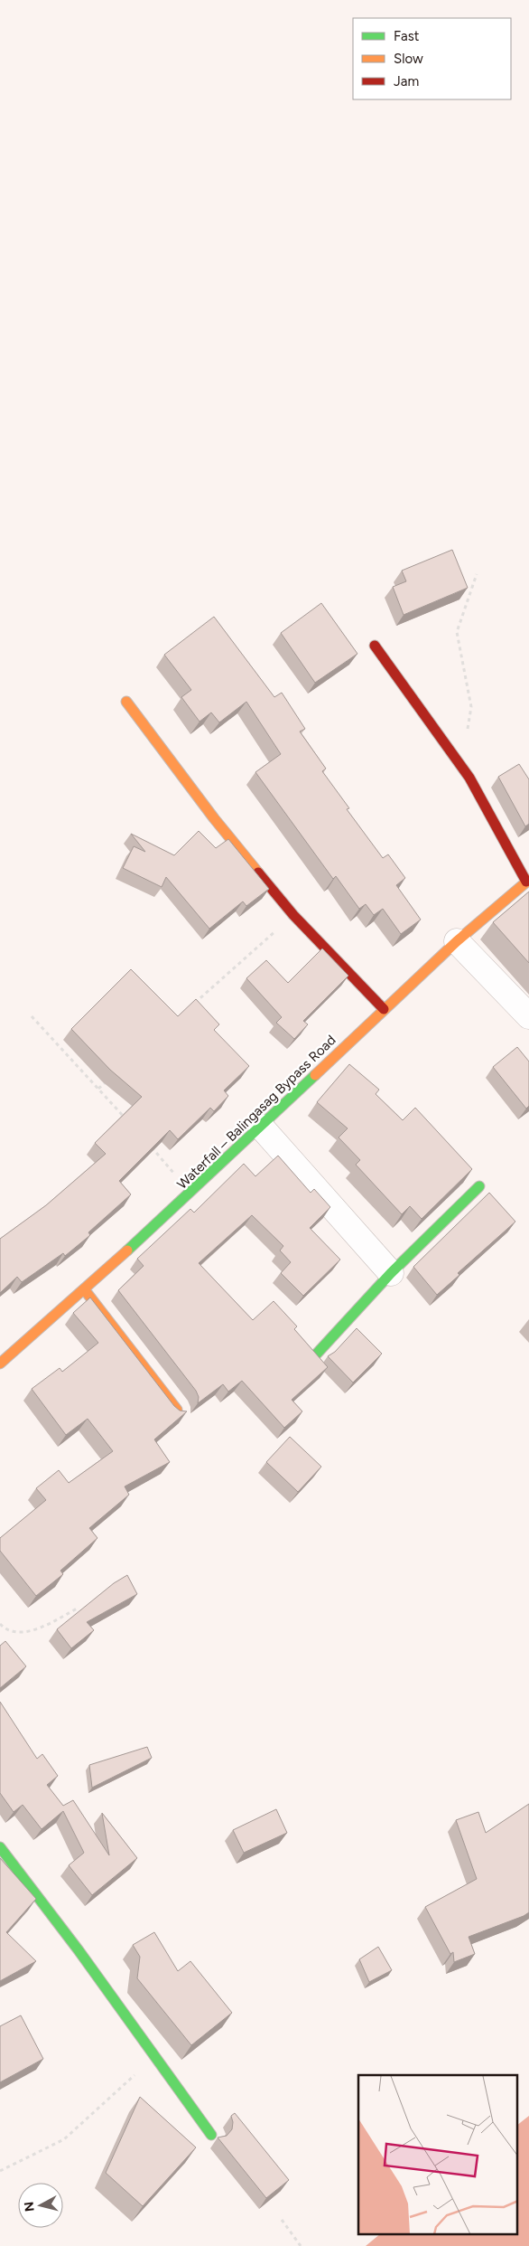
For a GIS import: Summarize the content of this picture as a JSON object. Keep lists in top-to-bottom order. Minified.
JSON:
{"streets":{"street":["Waterfall ‒ Balingasag Bypass Road"]},"legend":["Fast","Slow","Jam"],"north":"left"}
